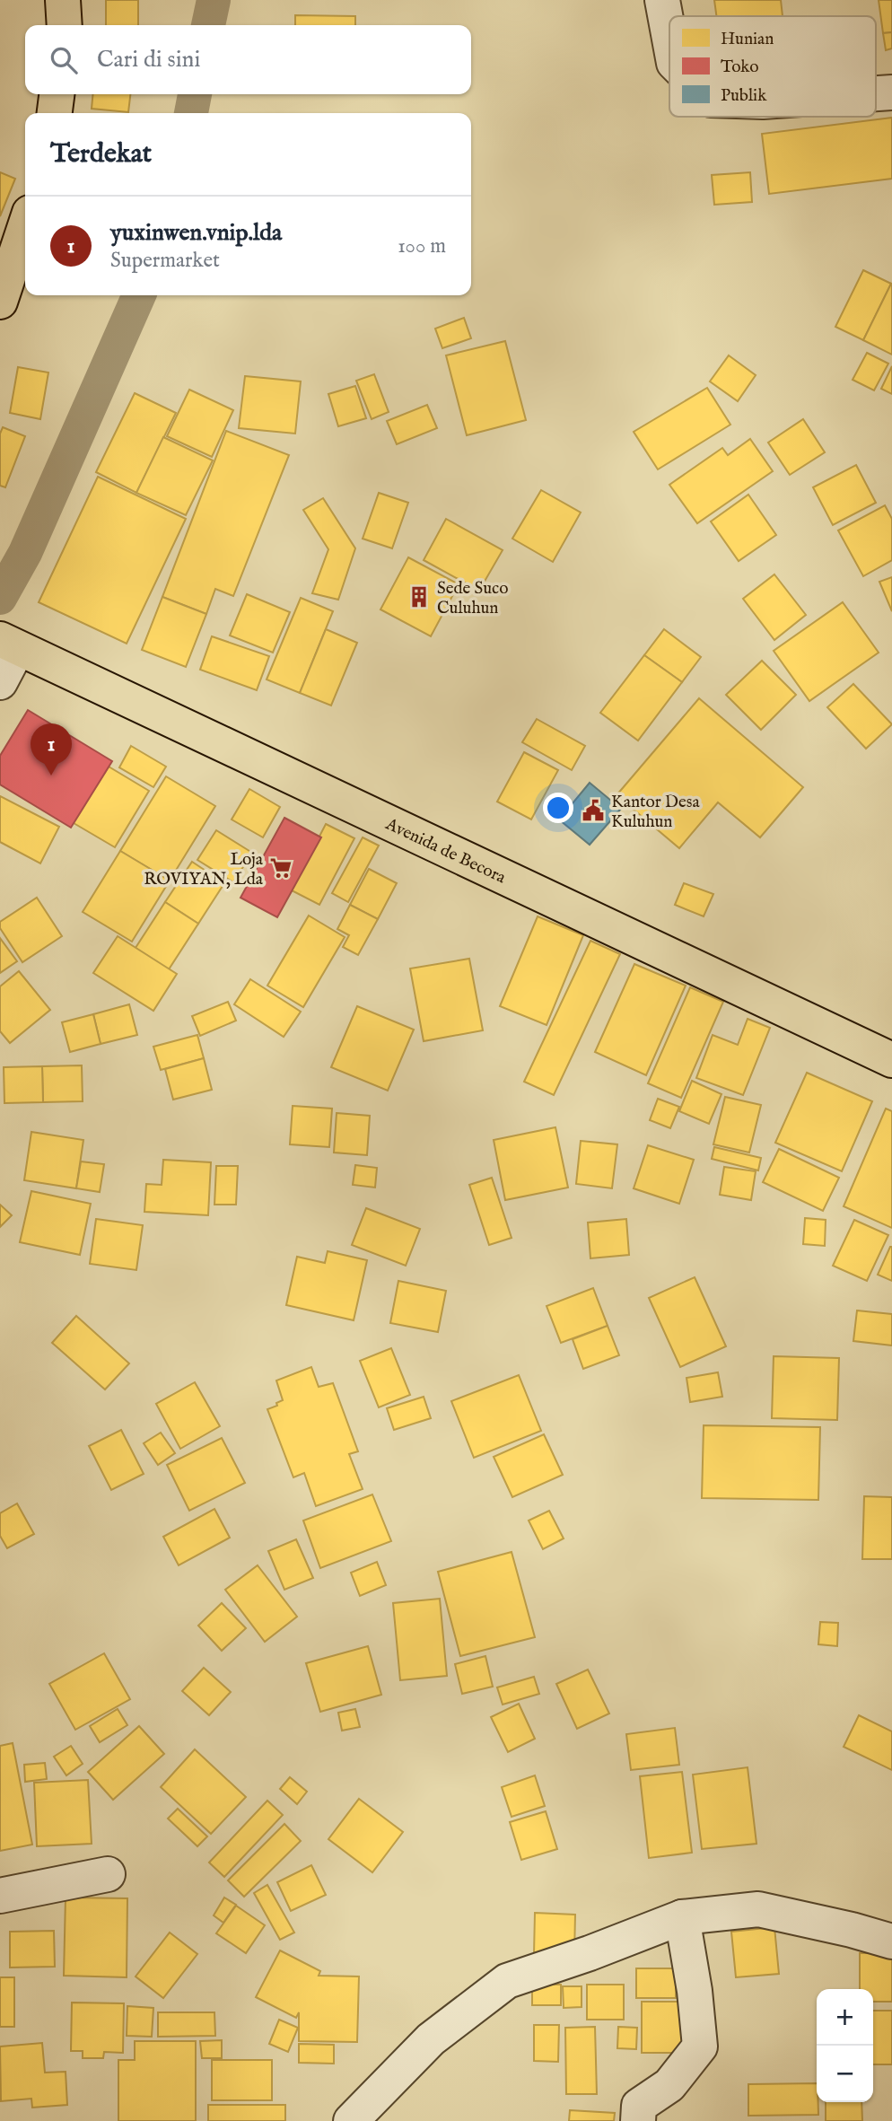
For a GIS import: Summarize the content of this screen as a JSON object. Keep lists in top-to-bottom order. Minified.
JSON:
{"streets":{"main road":["Avenida de Becora"]},"places":{"building":["Sede Suco Culuhun"],"public building":["Kantor Desa Kuluhun"],"supermarket":["Loja ROVIYAN, Lda"]},"legend":["Hunian","Toko","Publik"],"page":{"search":"Cari di sini","heading":"Terdekat","list":[{"mark":"1","name":"yuxinwen.vnip.lda","note":"Supermarket","value":"100 m"}],"pins":"1","map_buttons":["+","−"]}}
